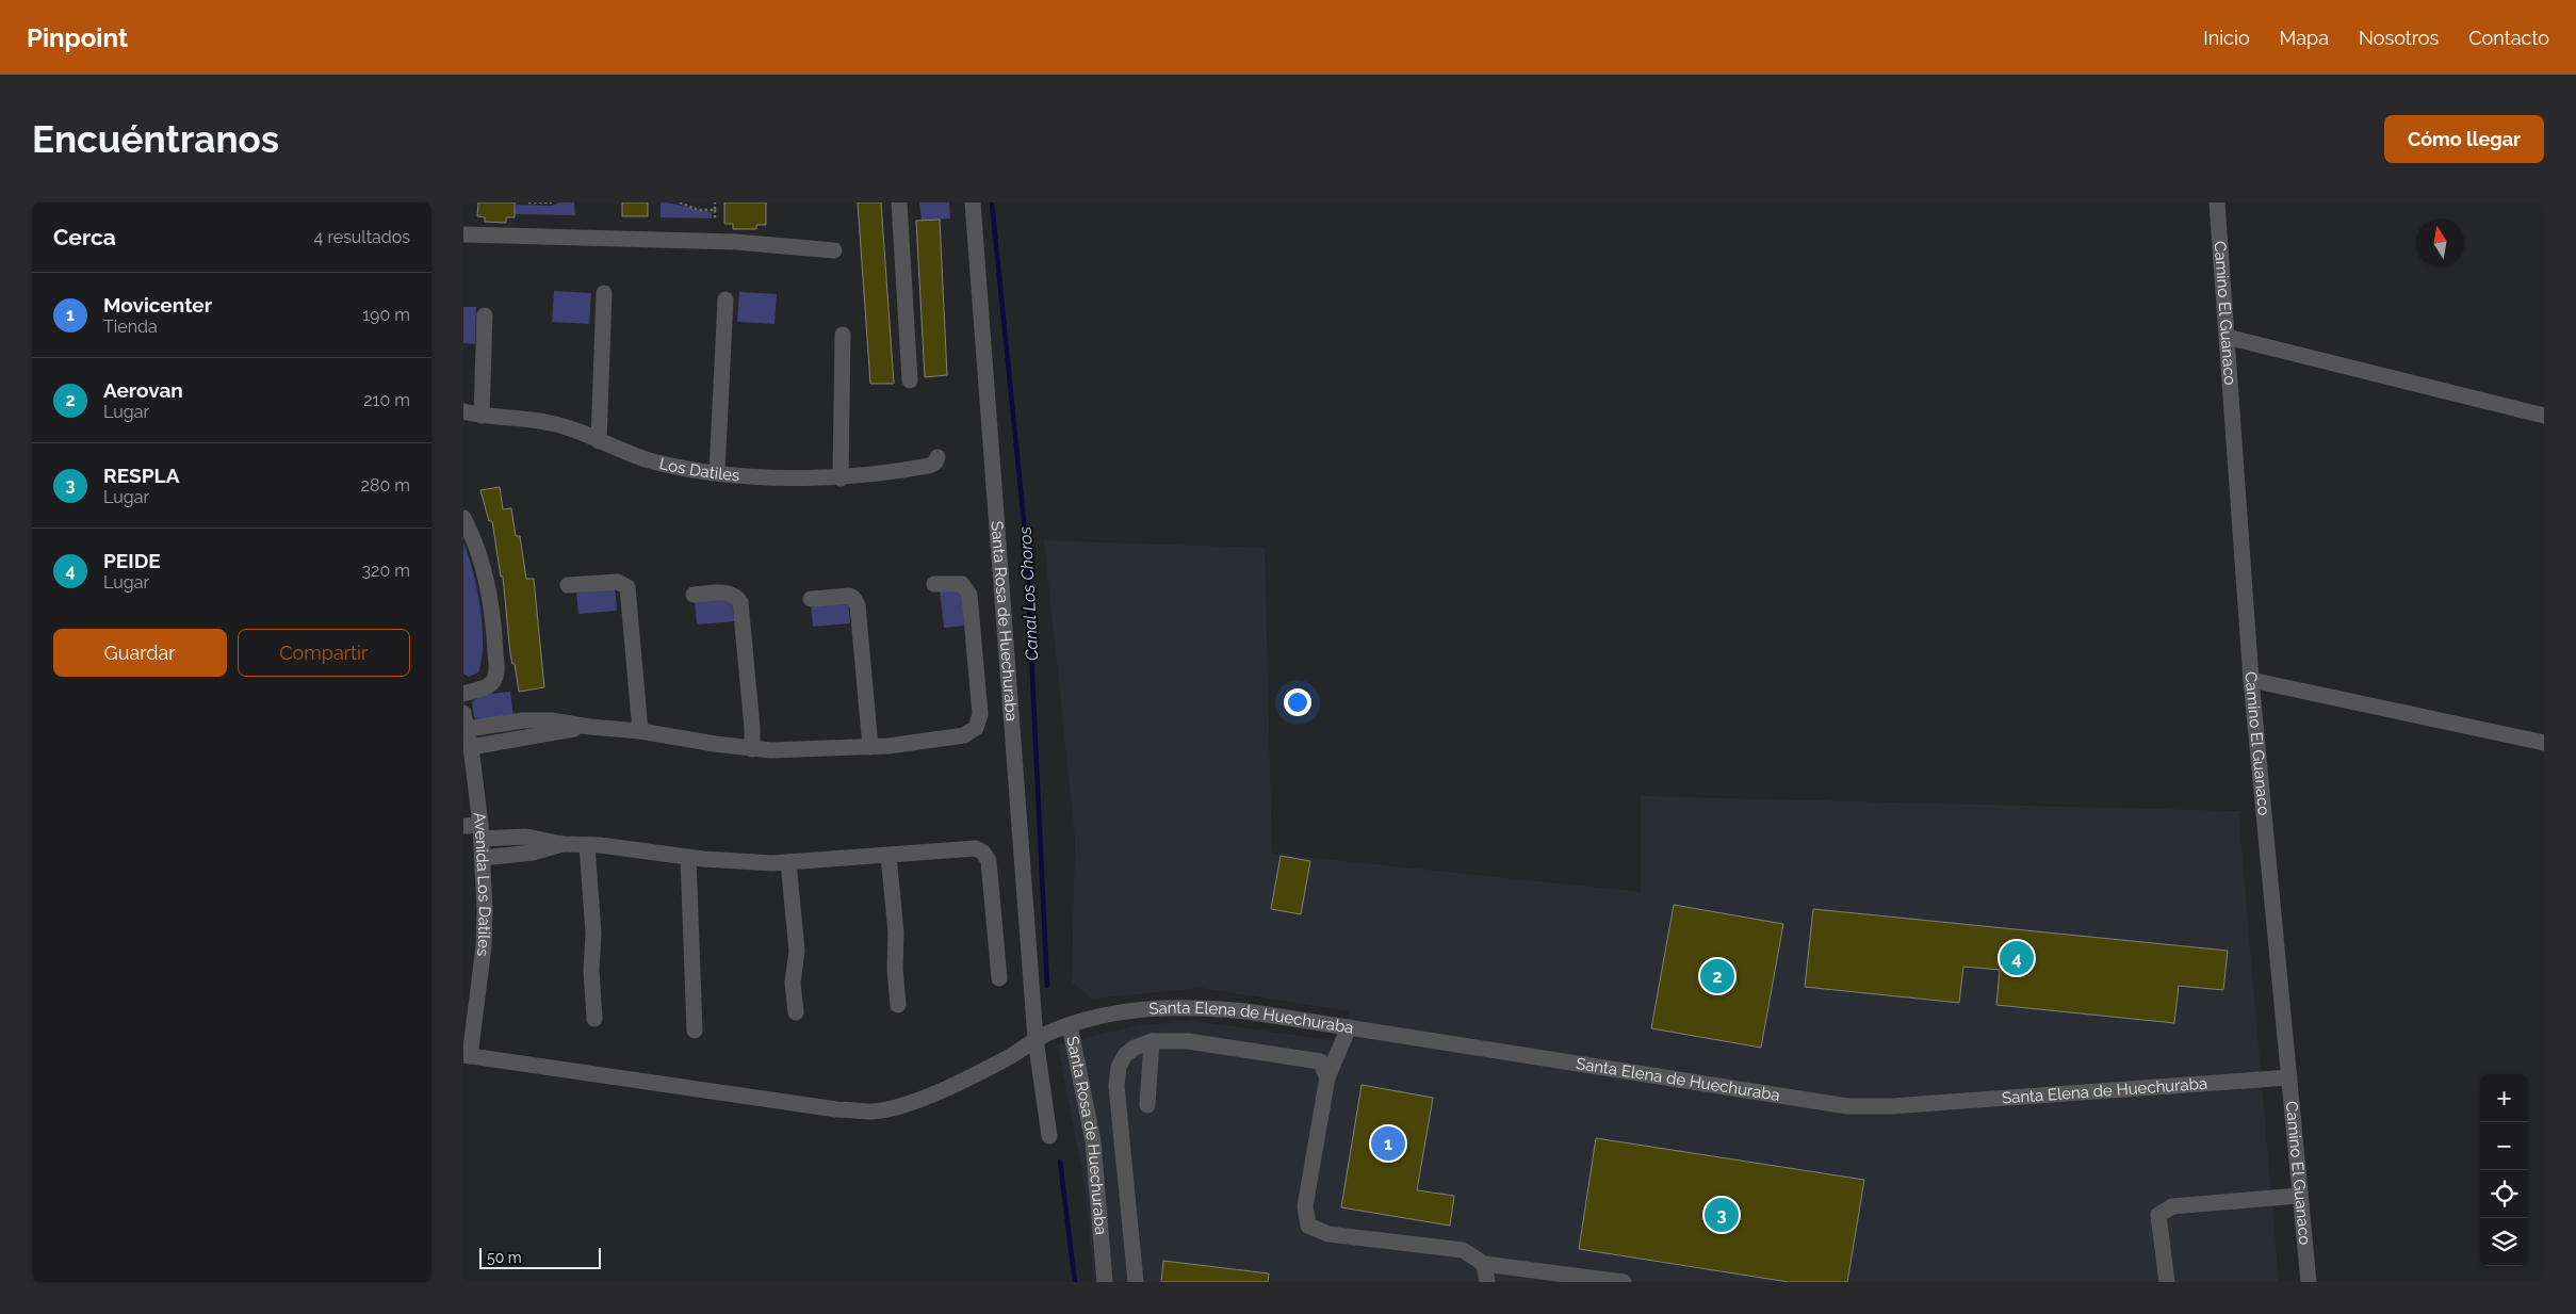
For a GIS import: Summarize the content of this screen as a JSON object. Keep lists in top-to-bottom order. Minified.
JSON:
{"streets":{"street":["Camino El Guanaco","Los Datiles","Santa Rosa de Huechuraba","Avenida Los Datiles","Santa Elena de Huechuraba"]},"crossings":[["Camino El Guanaco","Santa Elena de Huechuraba"],["Santa Rosa de Huechuraba","Santa Elena de Huechuraba"]],"water":["Canal Los Choros"],"scale_bar":"50 m","north":"top","page":{"header":"Pinpoint","nav":["Inicio","Mapa","Nosotros","Contacto"],"buttons":["Cómo llegar",["Guardar","Compartir"]],"title":"Encuéntranos","heading":["Cerca","4 resultados"],"list":[{"mark":"1","name":"Movicenter","note":"Tienda","value":"190 m"},{"mark":"2","name":"Aerovan","note":"Lugar","value":"210 m"},{"mark":"3","name":"RESPLA","note":"Lugar","value":"280 m"},{"mark":"4","name":"PEIDE","note":"Lugar","value":"320 m"}],"pins":["4","2","1","3"],"map_buttons":["+","−"],"scale":"50 m"}}
